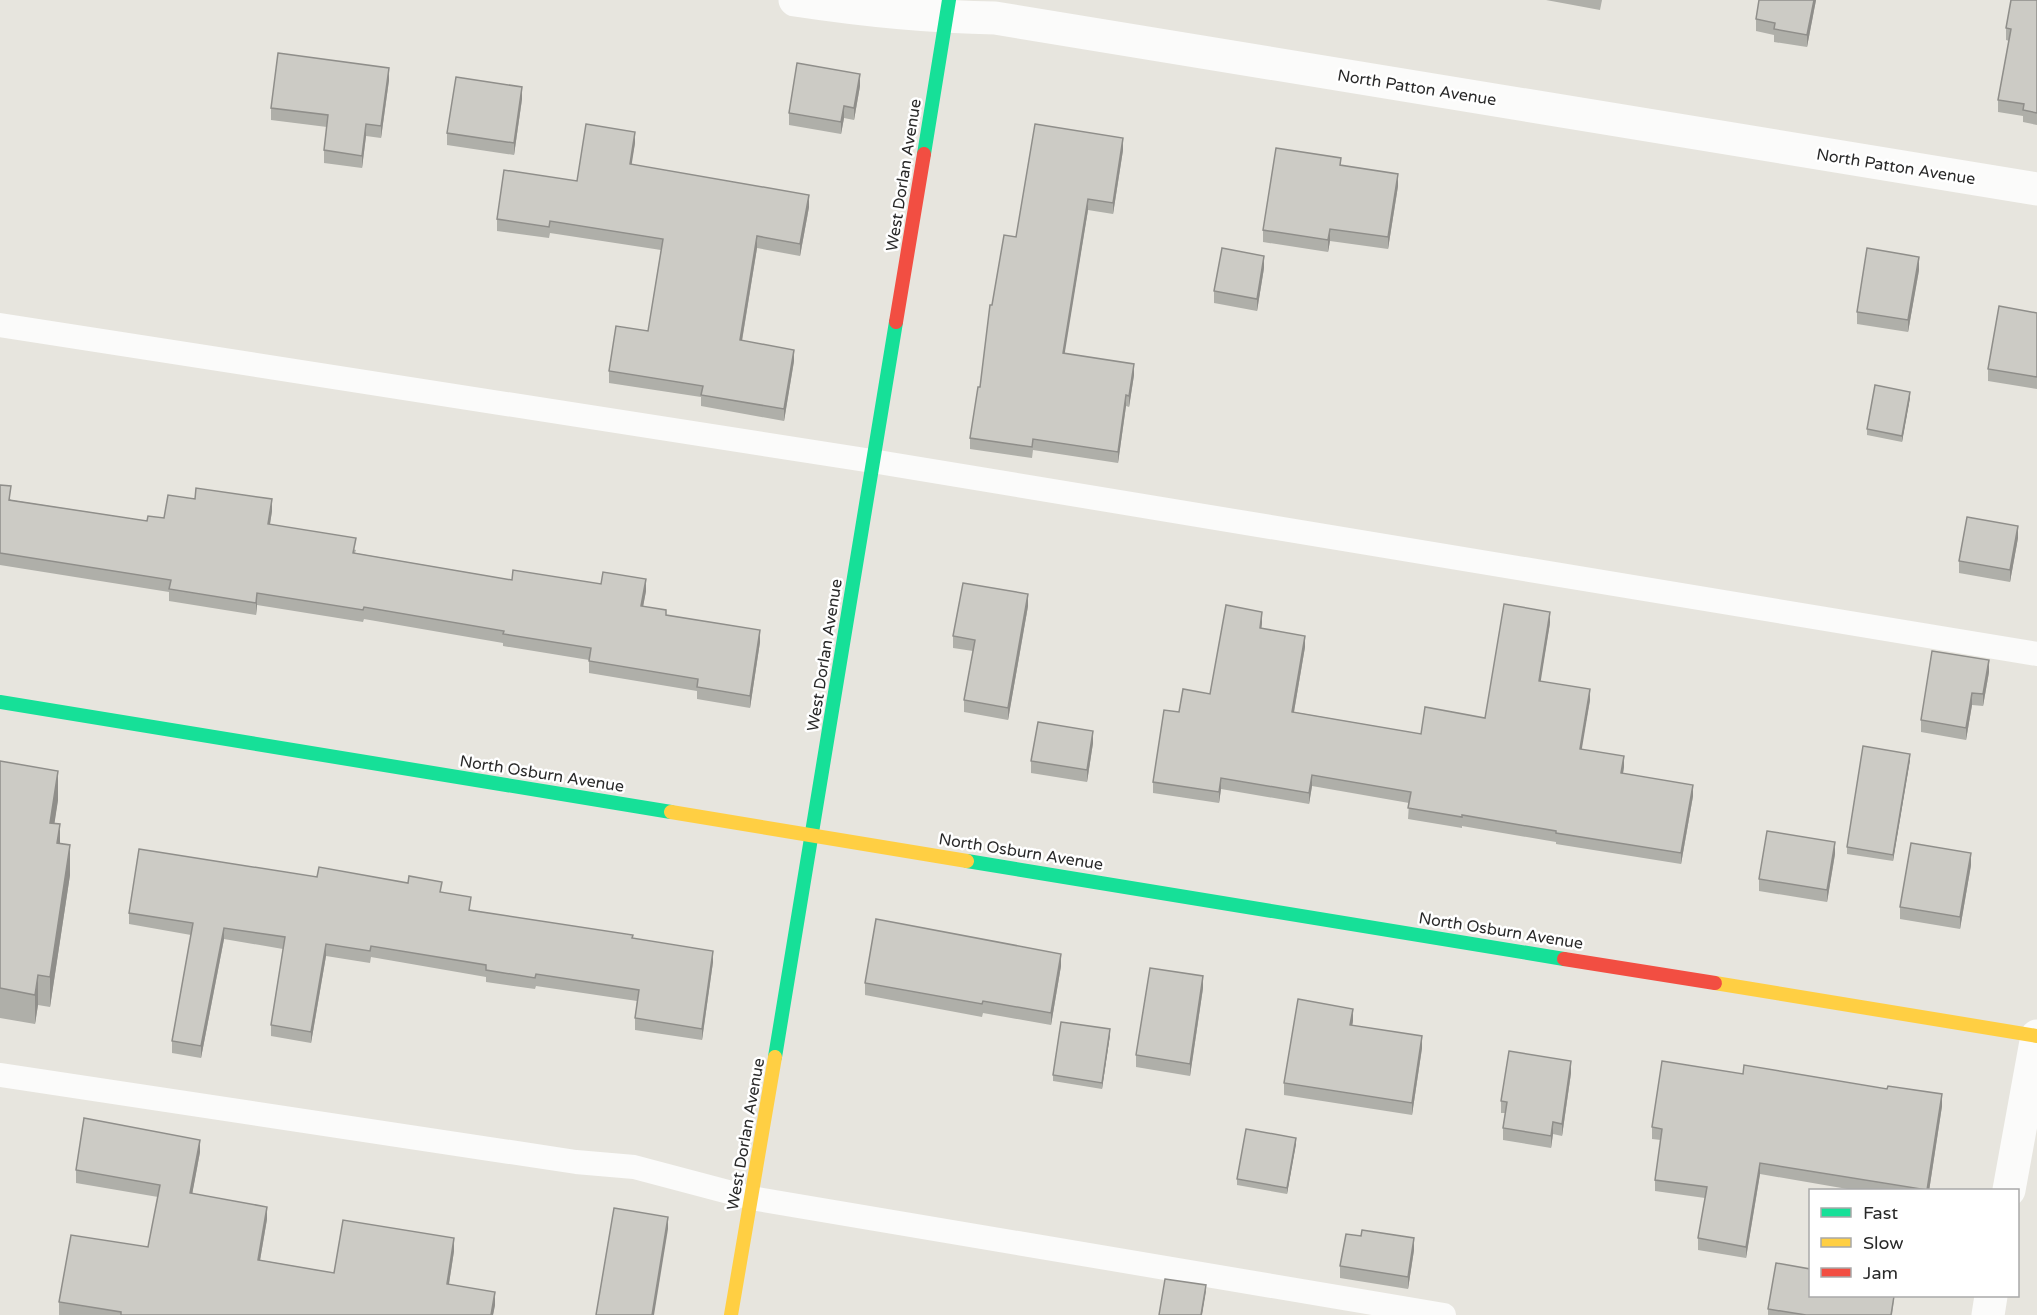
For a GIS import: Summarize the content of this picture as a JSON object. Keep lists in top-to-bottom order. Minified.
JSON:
{"streets":{"street":["North Patton Avenue","West Dorlan Avenue","North Osburn Avenue"]},"crossings":[["North Patton Avenue","West Dorlan Avenue"],["West Dorlan Avenue","North Osburn Avenue"]],"legend":["Fast","Slow","Jam"]}
